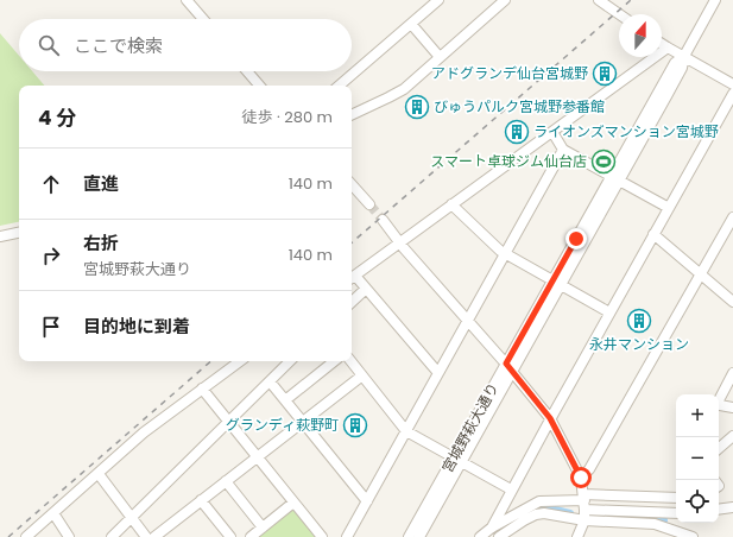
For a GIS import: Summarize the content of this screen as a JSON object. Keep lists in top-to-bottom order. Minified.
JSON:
{"streets":{"street":["宮城野萩大通り"]},"places":{"building":["アドグランデ仙台宮城野","びゅうパルク宮城野参番館","ライオンズマンション宮城野","永井マンション","グランディ萩野町"],"sports":["スマート卓球ジム仙台店"]},"north":"top","page":{"search":"ここで検索","heading":["4 分","徒歩 · 280 m"],"list":[["直進","140 m"],["右折","宮城野萩大通り","140 m"],"目的地に到着"],"map_buttons":["+","−"]}}
